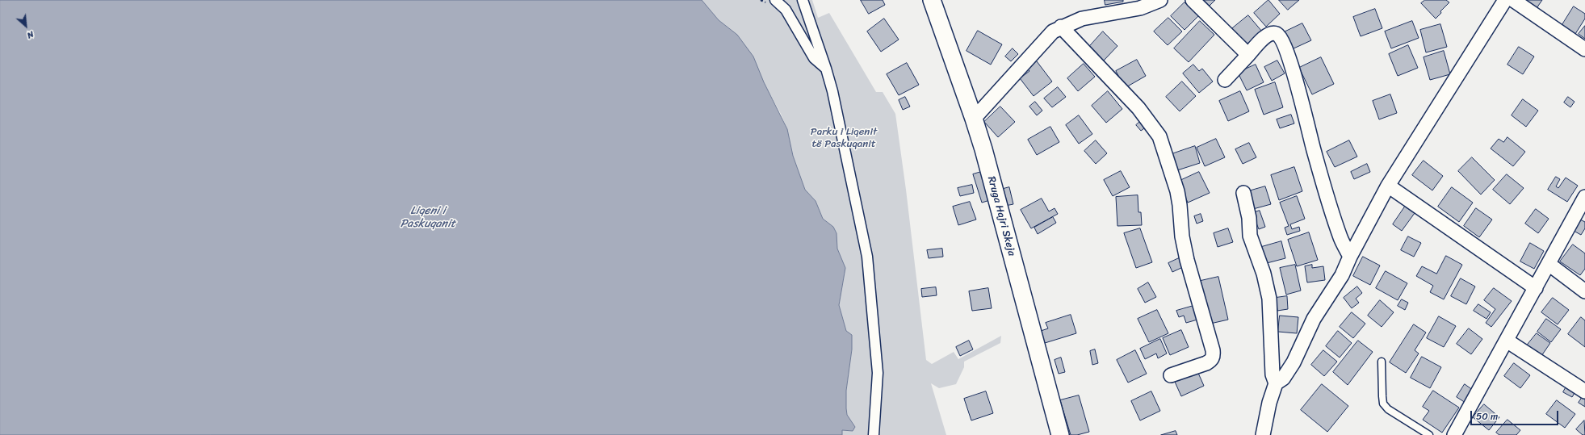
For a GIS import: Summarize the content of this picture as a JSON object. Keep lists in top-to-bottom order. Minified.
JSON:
{"streets":{"street":["Rruga Hajri Skeja"]},"water":["Liqeni i Paskuqanit"],"parks":["Parku i Liqenit të Paskuqanit"],"scale_bar":"50 m","north":"bottom right"}
